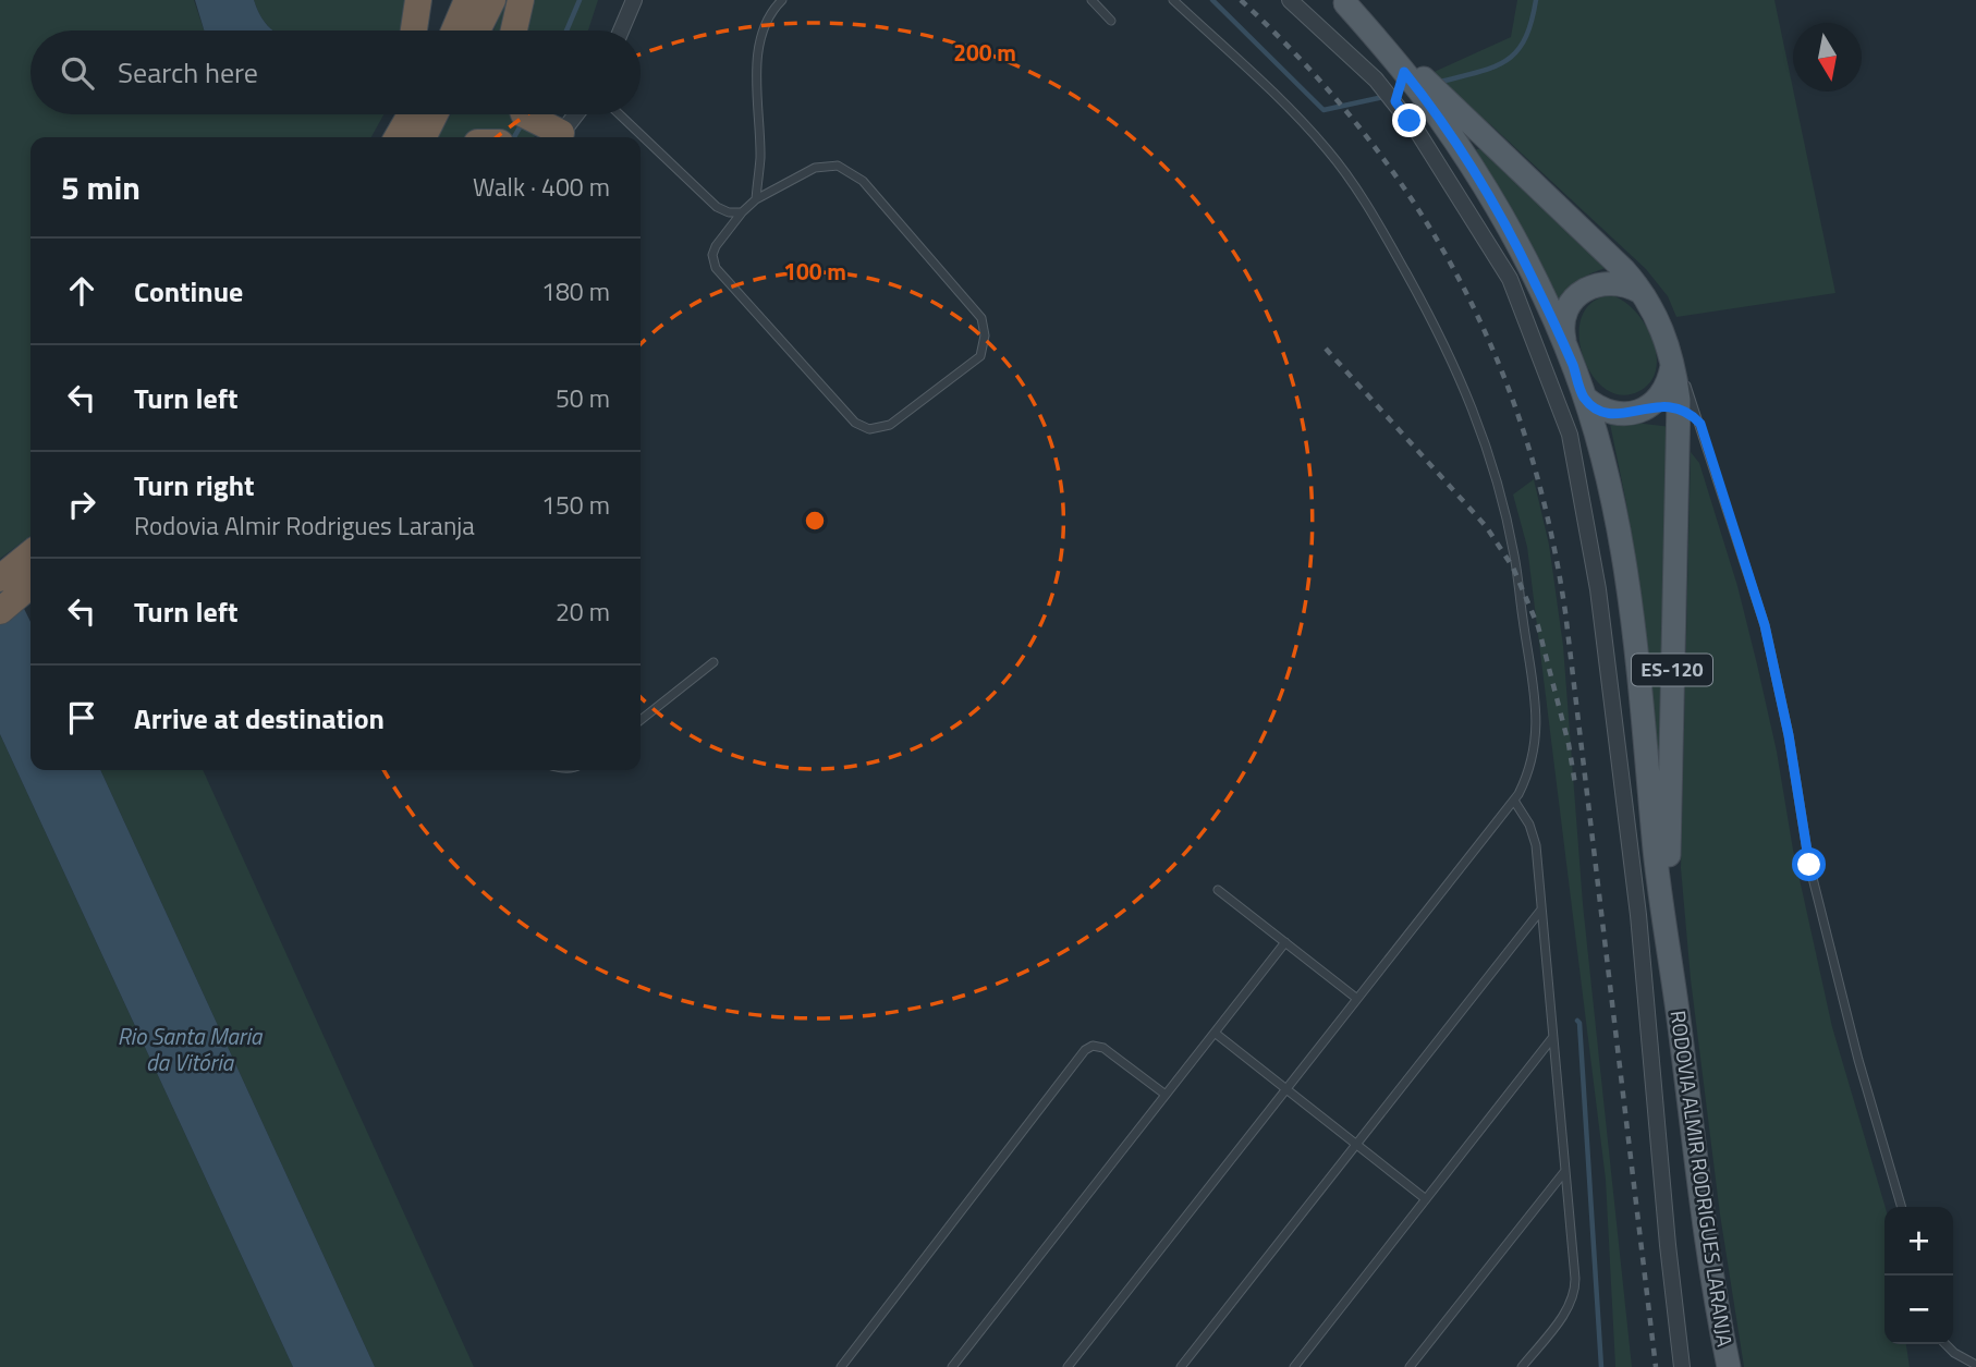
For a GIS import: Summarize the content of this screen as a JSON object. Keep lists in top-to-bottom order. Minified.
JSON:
{"streets":{"main road":["ES-120","RODOVIA ALMIR RODRIGUES LARANJA"]},"water":["Rio Santa Maria da Vitória"],"north":"bottom","page":{"search":"Search here","heading":["5 min","Walk · 400 m"],"list":[["Continue","180 m"],["Turn left","50 m"],["Turn right","Rodovia Almir Rodrigues Laranja","150 m"],["Turn left","20 m"],"Arrive at destination"],"map_buttons":["+","−"]},"rings":["200 m","100 m"]}
